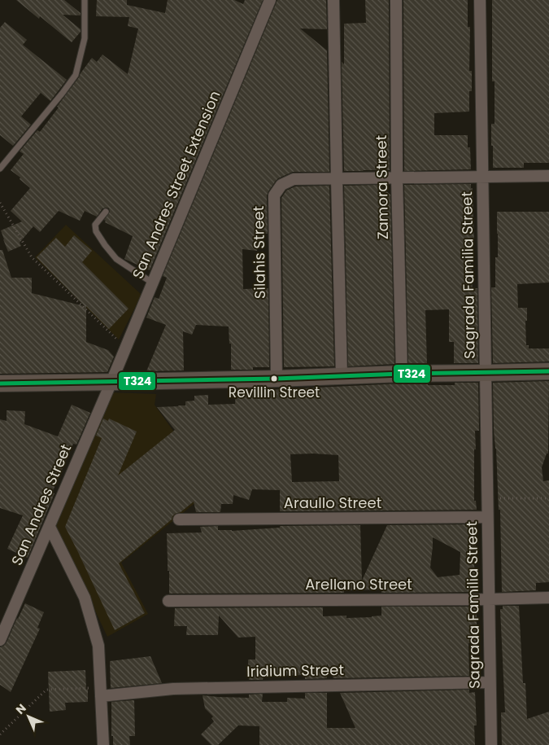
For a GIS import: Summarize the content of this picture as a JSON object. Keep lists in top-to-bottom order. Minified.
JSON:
{"streets":{"street":["San Andres Street Extension","Zamora Street","Silahis Street","Sagrada Familia Street","Araullo Street","San Andres Street","Arellano Street","Iridium Street"]},"crossings":[["San Andres Street Extension","San Andres Street"],["Zamora Street","Silahis Street"],["Silahis Street","Sagrada Familia Street"],["Sagrada Familia Street","Araullo Street"],["Sagrada Familia Street","Arellano Street"],["Sagrada Familia Street","Iridium Street"]],"places":["Revillin Street"],"lines":["transit line T324"],"north":"top left"}
